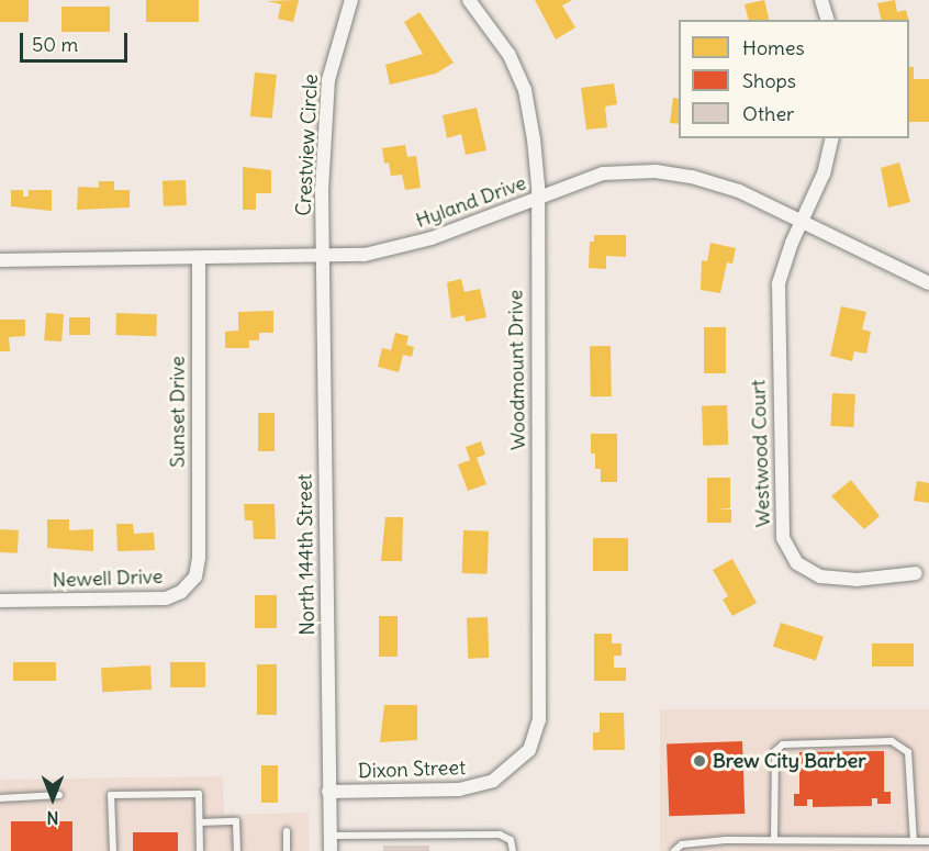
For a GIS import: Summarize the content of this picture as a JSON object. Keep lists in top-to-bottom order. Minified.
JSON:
{"streets":{"street":["Crestview Circle","Hyland Drive","Woodmount Drive","Sunset Drive","Westwood Court","North 144th Street","Newell Drive","Dixon Street"]},"crossings":[["Crestview Circle","Hyland Drive"],["Crestview Circle","North 144th Street"],["Hyland Drive","Woodmount Drive"],["Hyland Drive","Sunset Drive"],["Hyland Drive","Westwood Court"],["Hyland Drive","North 144th Street"],["Woodmount Drive","Dixon Street"],["Sunset Drive","Newell Drive"],["North 144th Street","Dixon Street"]],"places":["Brew City Barber"],"legend":["Homes","Shops","Other"],"scale_bar":"50 m","north":"bottom"}
